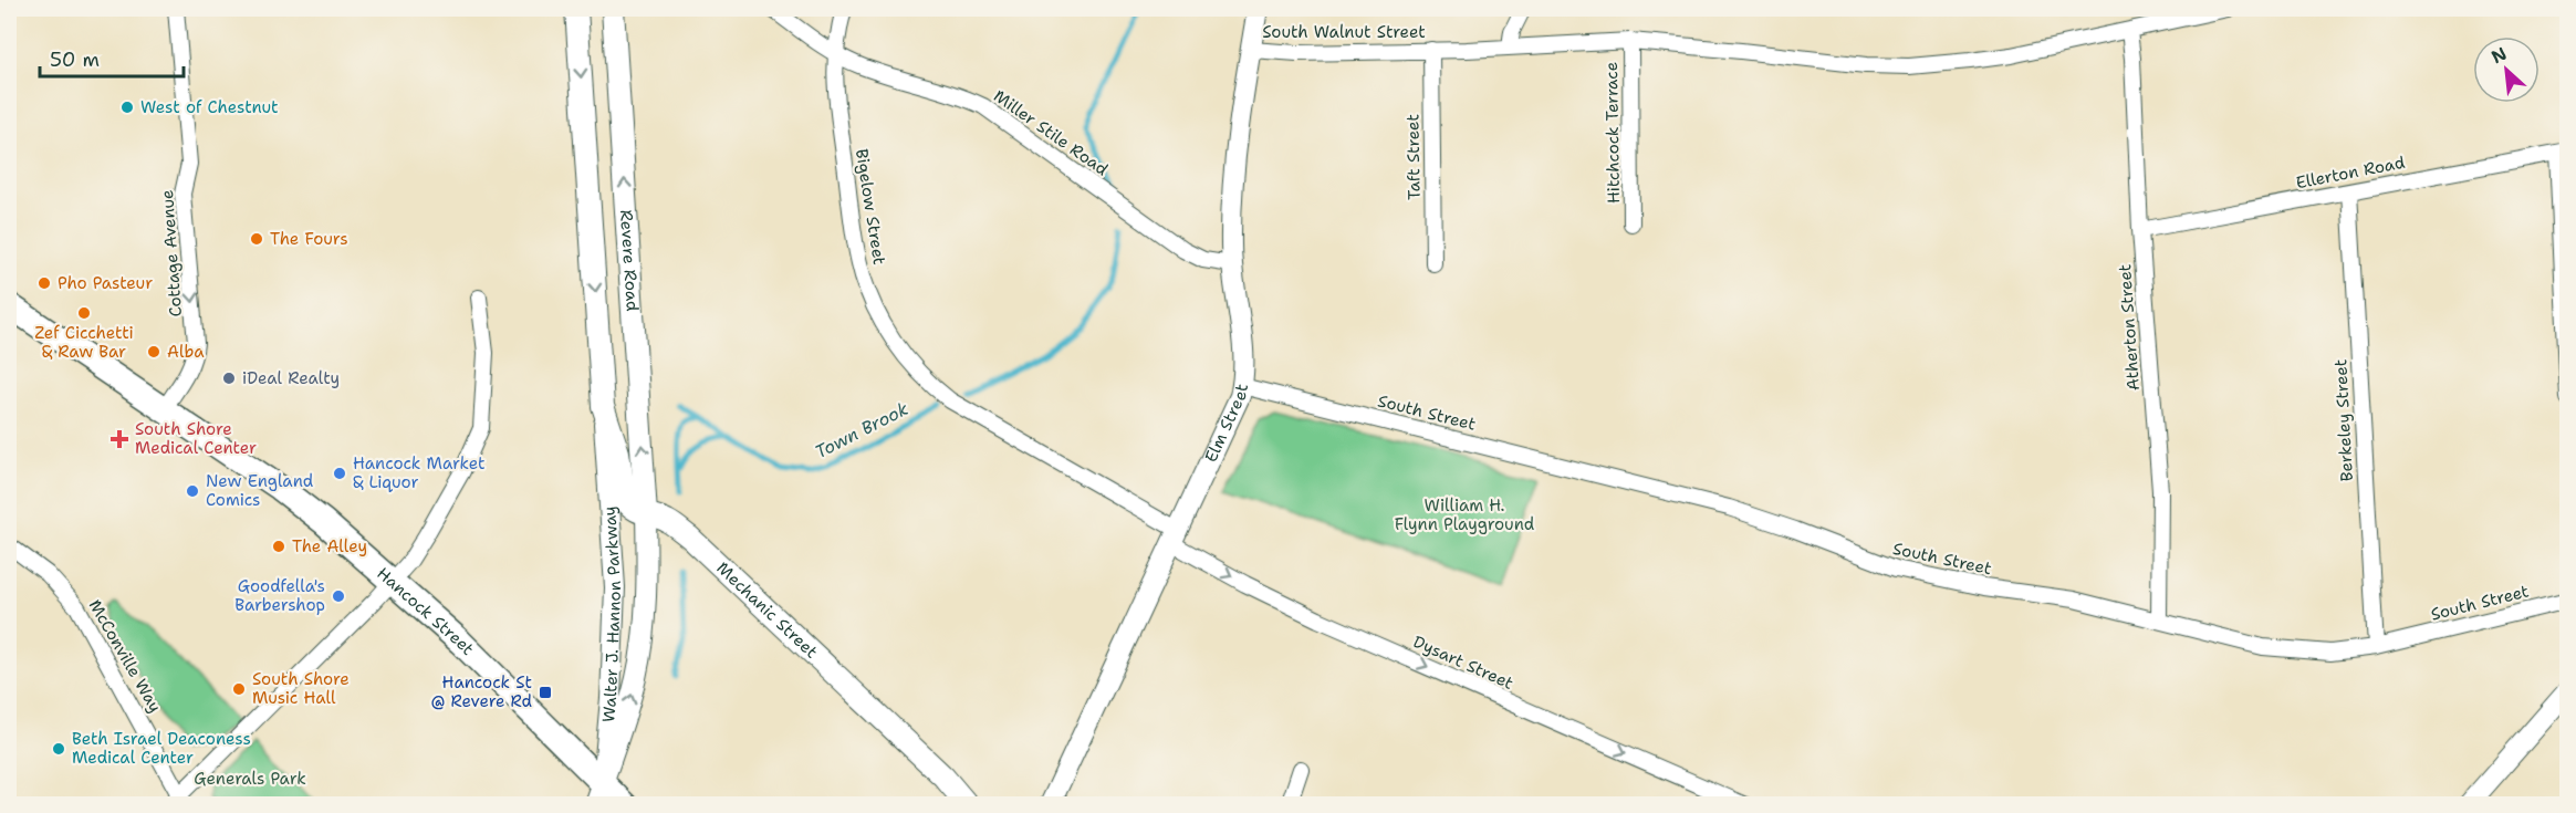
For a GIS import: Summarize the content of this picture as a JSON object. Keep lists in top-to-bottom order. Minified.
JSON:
{"streets":{"main road":["Revere Road","Hancock Street","Mechanic Street"],"street":["South Walnut Street","Miller Stile Road","Hitchcock Terrace","Taft Street","Ellerton Road","Bigelow Street","Cottage Avenue","Atherton Street","South Street","Berkeley Street","Elm Street","Walter J. Hannon Parkway","McConville Way","Dysart Street"]},"crossings":[["South Walnut Street","Hitchcock Terrace"],["South Walnut Street","Taft Street"],["South Walnut Street","Atherton Street"],["South Walnut Street","Elm Street"],["Miller Stile Road","Bigelow Street"],["Miller Stile Road","Elm Street"],["Ellerton Road","Atherton Street"],["Ellerton Road","Berkeley Street"],["Bigelow Street","Elm Street"],["Bigelow Street","Dysart Street"],["Cottage Avenue","Hancock Street"],["Revere Road","Mechanic Street"],["Revere Road","Walter J. Hannon Parkway"],["Atherton Street","South Street"],["South Street","Berkeley Street"],["South Street","Elm Street"],["Elm Street","Dysart Street"],["Hancock Street","Walter J. Hannon Parkway"],["Mechanic Street","Walter J. Hannon Parkway"]],"one_way":["Cottage Avenue","Dysart Street"],"water":["Town Brook"],"parks":["William H. Flynn Playground","Generals Park"],"places":{"other":["West of Chestnut","The Fours","Pho Pasteur","Zef Cicchetti & Raw Bar","Alba","iDeal Realty","Hancock Market & Liquor","New England Comics","The Alley","Goodfella's Barbershop","South Shore Music Hall","Beth Israel Deaconess Medical Center"],"health":["South Shore Medical Center"],"transit":["Hancock St @ Revere Rd"]},"scale_bar":"50 m","north":"top left"}
